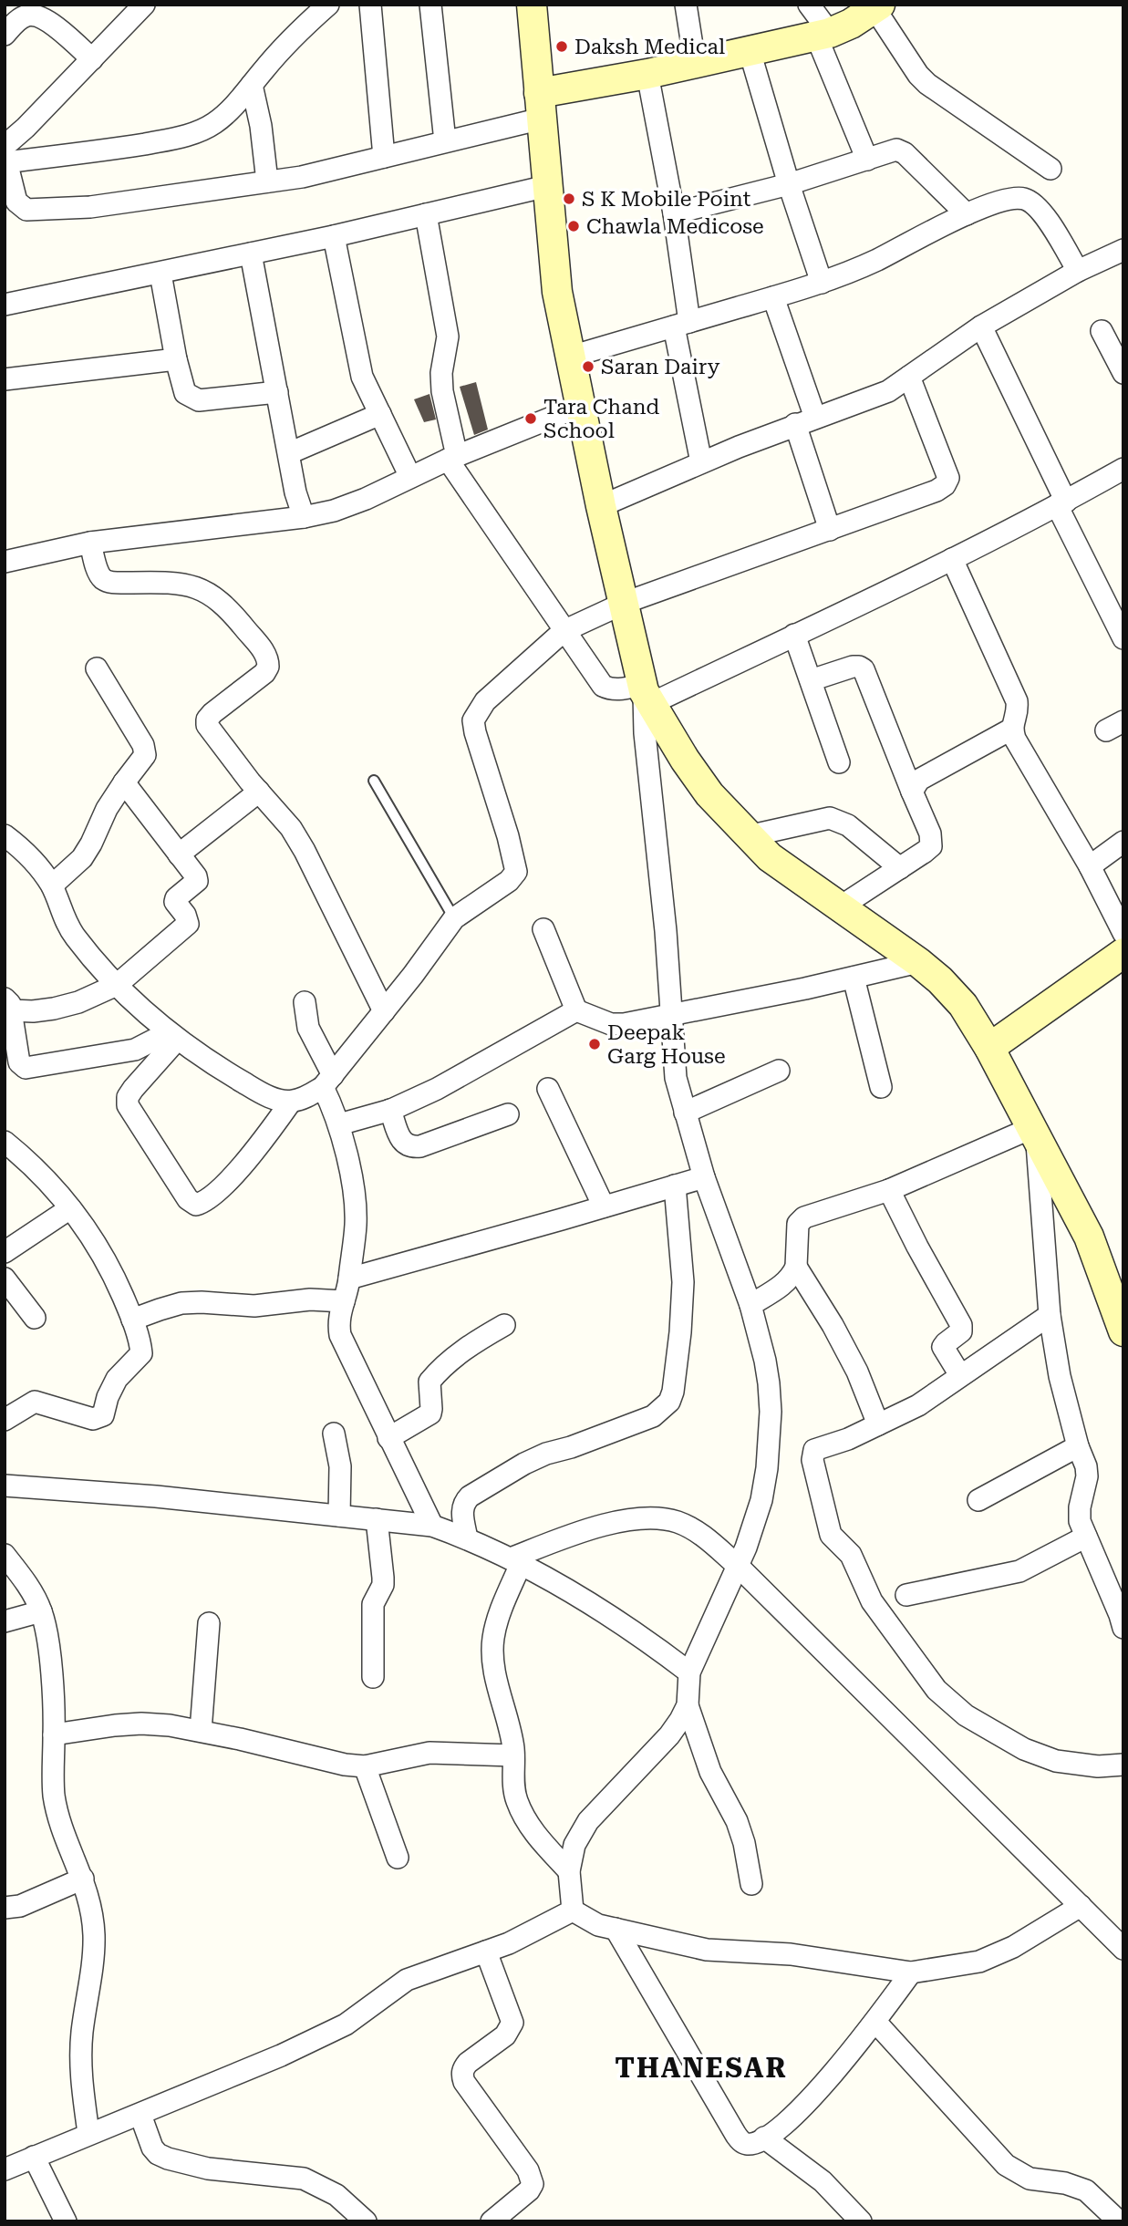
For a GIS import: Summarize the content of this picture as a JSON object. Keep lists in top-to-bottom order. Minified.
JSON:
{"districts":["THANESAR"],"places":["Daksh Medical","S K Mobile Point","Chawla Medicose","Saran Dairy","Tara Chand School","Deepak Garg House"]}
